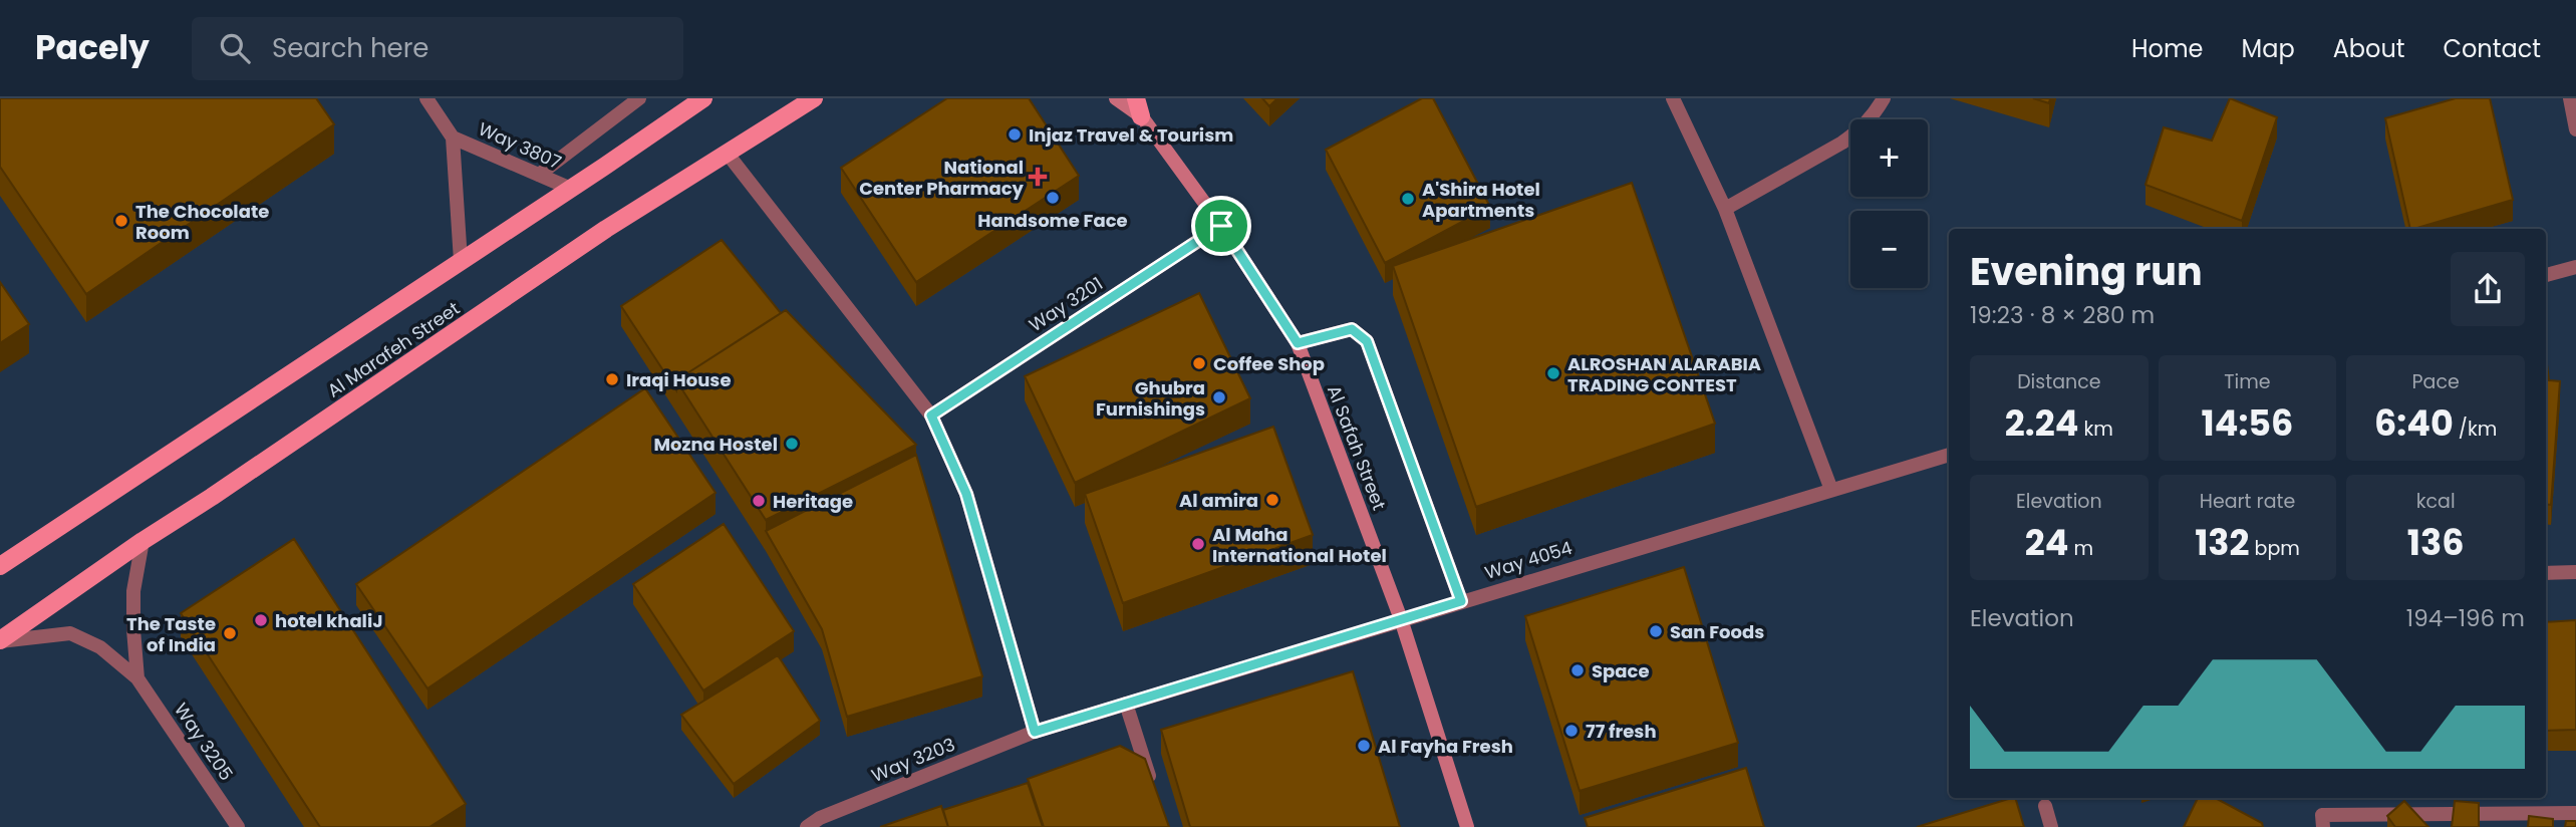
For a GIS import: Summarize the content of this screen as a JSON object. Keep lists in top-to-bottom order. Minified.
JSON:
{"streets":{"main road":["Al Marafeh Street"],"street":["Way 3807","Way 3201","Al Safah Street","Way 4054","Way 3205","Way 3203"]},"crossings":[["Way 3807","Al Marafeh Street"],["Way 3201","Al Safah Street"],["Al Marafeh Street","Way 3205"],["Al Safah Street","Way 4054"],["Way 4054","Way 3203"]],"places":{"other":["Injaz Travel & Tourism","Handsome Face","A'Shira Hotel Apartments","The Chocolate Room","Coffee Shop","ALROSHAN ALARABIA TRADING CONTEST","Iraqi House","Ghubra Furnishings","Mozna Hostel","Al amira","Heritage","Al Maha International Hotel","hotel khaliJ","San Foods","The Taste of India","Space","77 fresh","Al Fayha Fresh"],"health":["National Center Pharmacy"]},"page":{"header":"Pacely","search":"Search here","nav":["Home","Map","About","Contact"],"map_buttons":["+","−"],"heading":["Evening run","19:23 · 8 × 280 m"],"stats":[["Distance","2.24 km"],["Time","14:56"],["Pace","6:40 /km"],["Elevation","24 m"],["Heart rate","132 bpm"],["kcal","136"]],"chart":["Elevation","194–196 m"]}}
